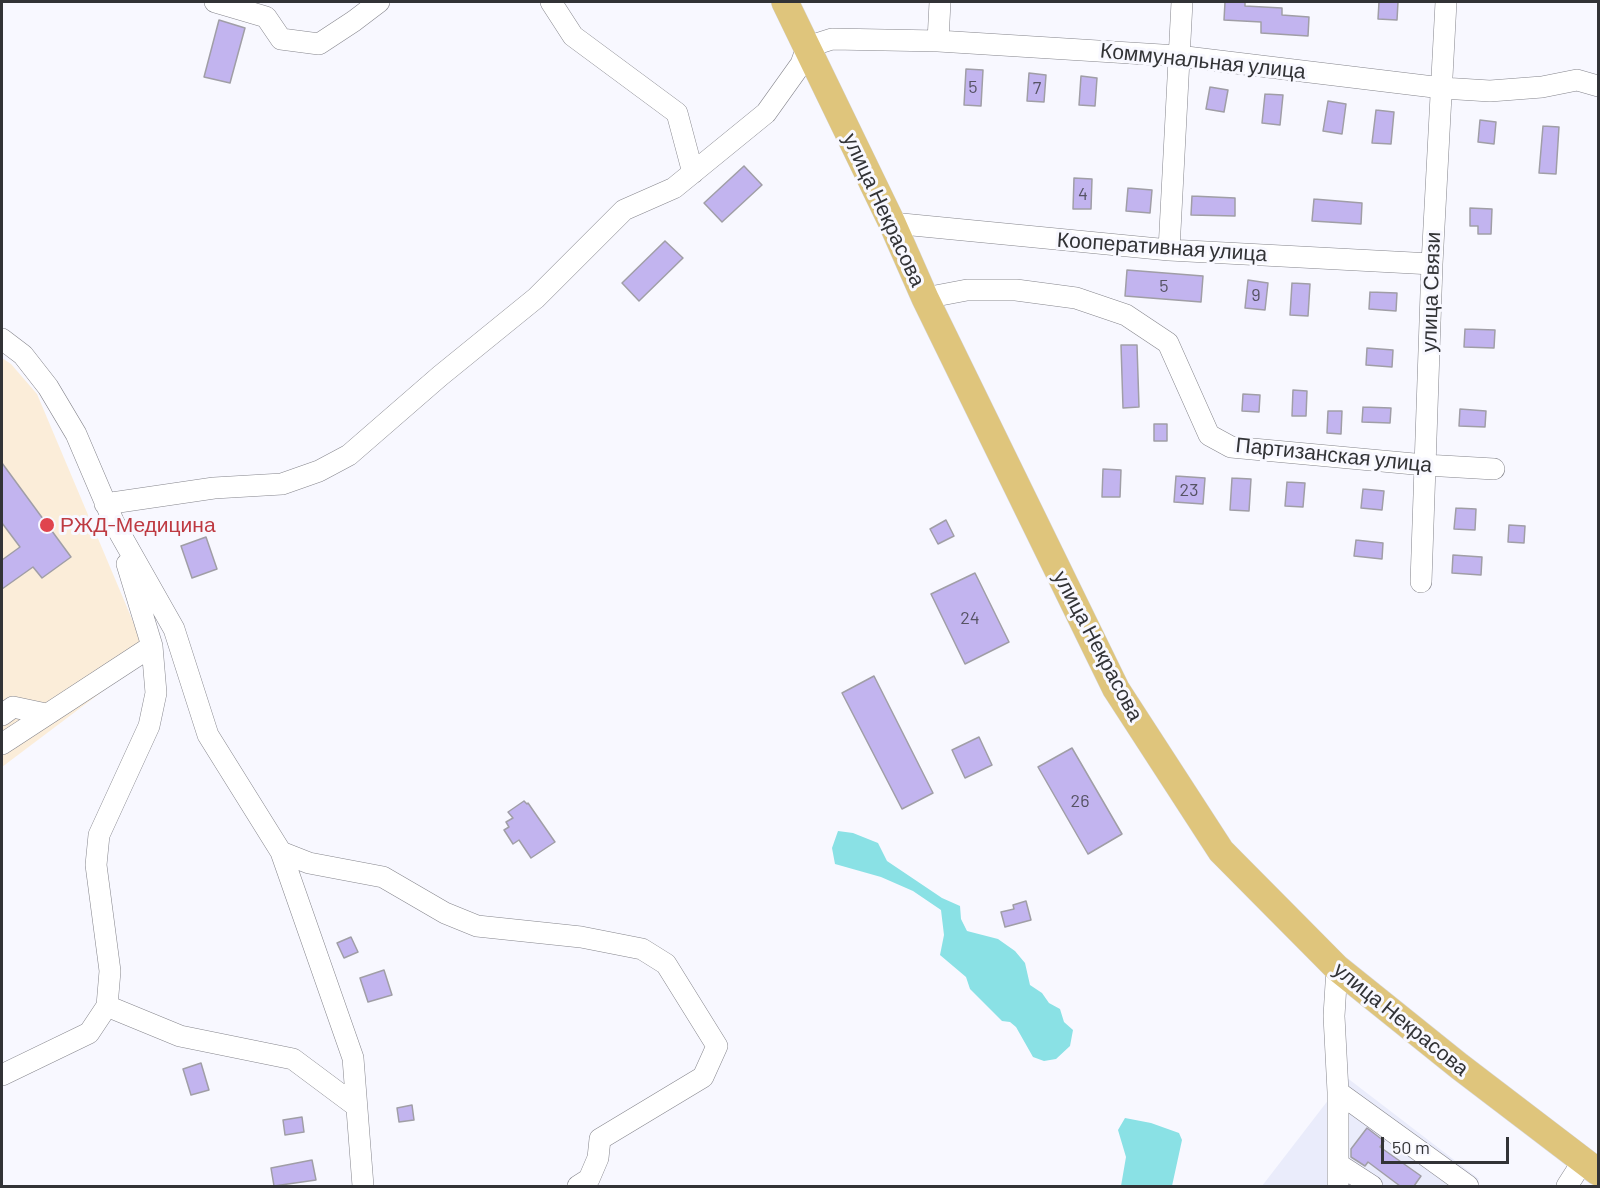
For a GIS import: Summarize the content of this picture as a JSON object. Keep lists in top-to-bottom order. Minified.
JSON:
{"streets":{"main road":["улица Некрасова"],"street":["Коммунальная улица","Кооперативная улица","улица Связи","Партизанская улица"]},"crossings":[["Коммунальная улица","улица Некрасова"],["Коммунальная улица","улица Связи"],["улица Некрасова","Кооперативная улица"],["улица Некрасова","Партизанская улица"],["Кооперативная улица","улица Связи"],["улица Связи","Партизанская улица"]],"places":["РЖД-Медицина"],"house_numbers":["5","7","4","5","9","23","24","26"],"scale_bar":"50 m"}
